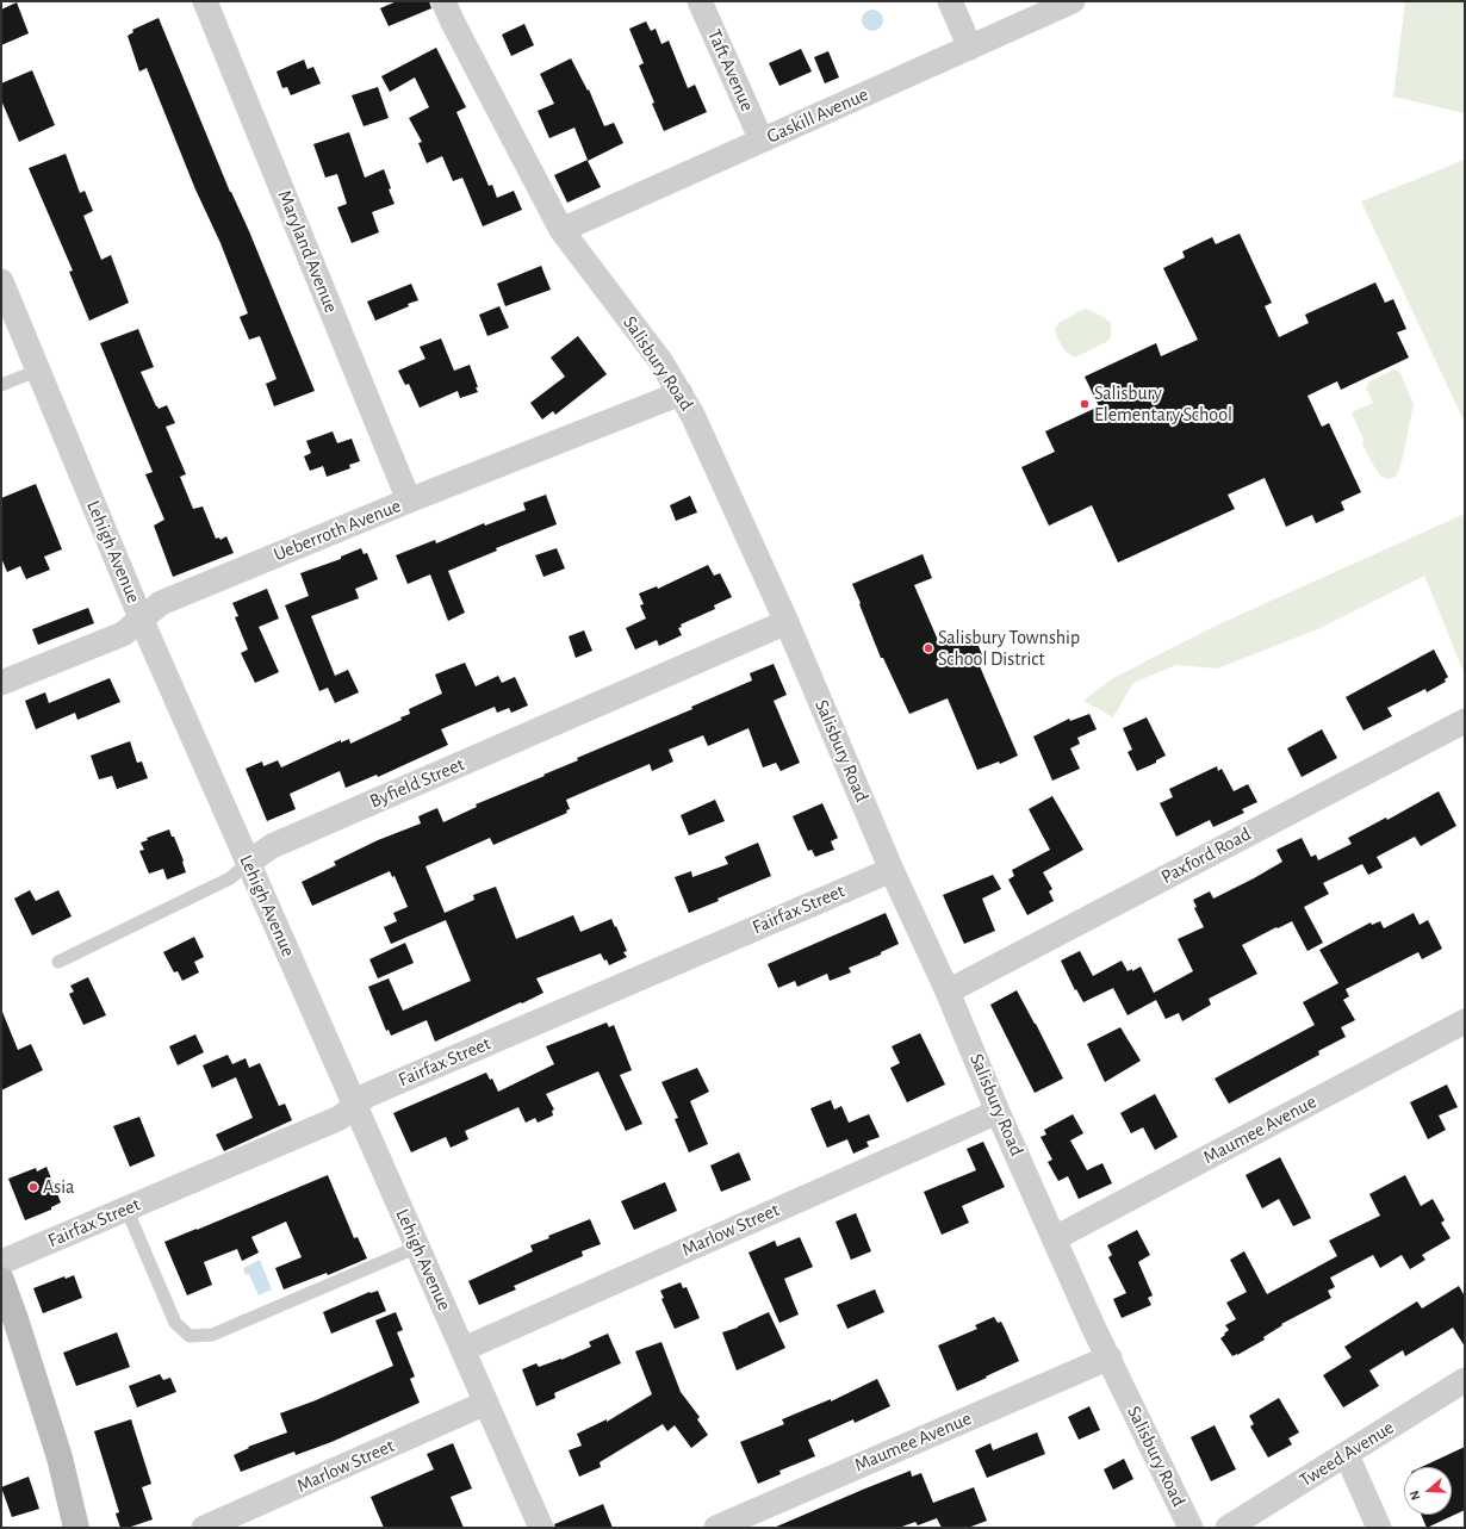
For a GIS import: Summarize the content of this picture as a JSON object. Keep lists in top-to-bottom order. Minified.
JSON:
{"streets":{"street":["Taft Avenue","Gaskill Avenue","Maryland Avenue","Salisbury Road","Ueberroth Avenue","Lehigh Avenue","Byfield Street","Paxford Road","Fairfax Street","Maumee Avenue","Marlow Street","Tweed Avenue"]},"crossings":[["Taft Avenue","Gaskill Avenue"],["Gaskill Avenue","Salisbury Road"],["Maryland Avenue","Ueberroth Avenue"],["Salisbury Road","Ueberroth Avenue"],["Salisbury Road","Byfield Street"],["Salisbury Road","Paxford Road"],["Salisbury Road","Fairfax Street"],["Salisbury Road","Maumee Avenue"],["Salisbury Road","Marlow Street"],["Ueberroth Avenue","Lehigh Avenue"],["Lehigh Avenue","Byfield Street"],["Lehigh Avenue","Fairfax Street"],["Lehigh Avenue","Marlow Street"]],"places":["Salisbury Elementary School","Salisbury Township School District","Asia"],"north":"left"}
